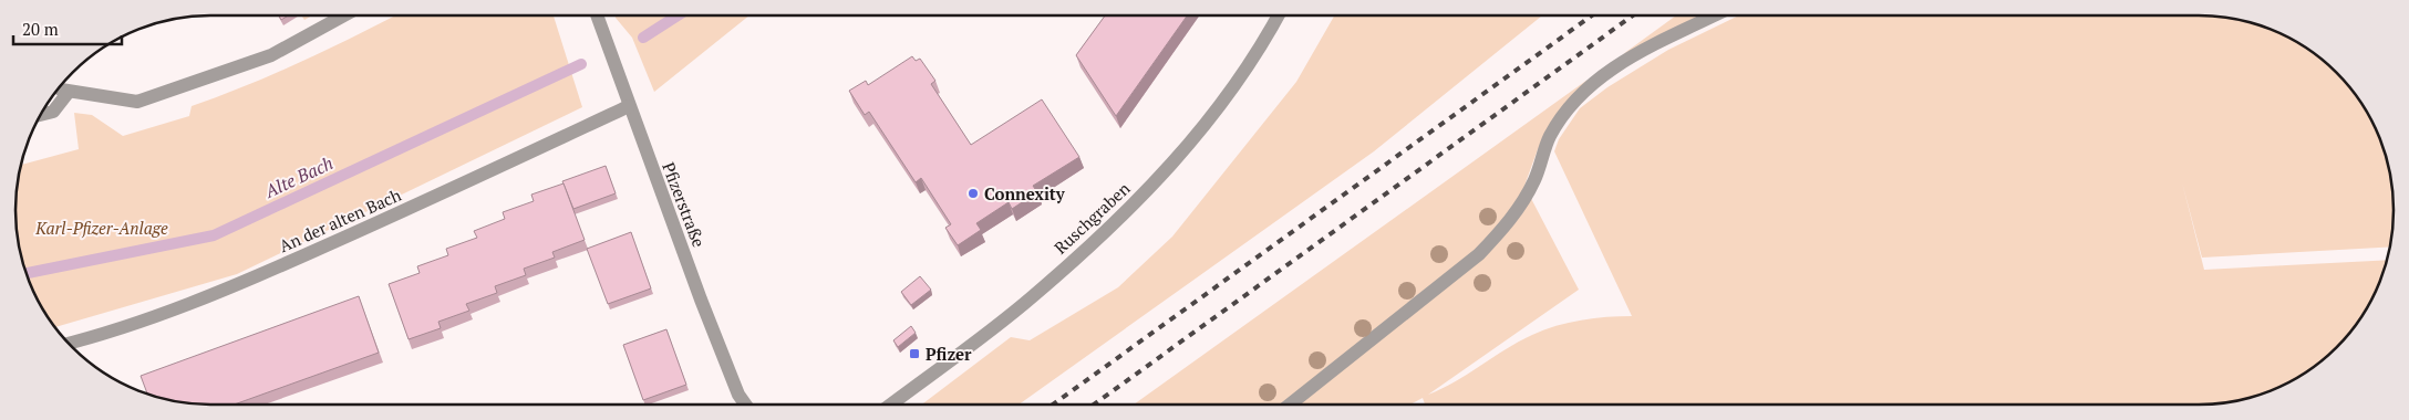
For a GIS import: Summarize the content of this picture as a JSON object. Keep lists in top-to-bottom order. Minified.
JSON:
{"streets":{"street":["Pfizerstraße","Ruschgraben","An der alten Bach"]},"crossings":[["Pfizerstraße","An der alten Bach"]],"water":["Alte Bach"],"parks":["Karl-Pfizer-Anlage"],"places":{"other":["Connexity"],"transit":["Pfizer"]},"scale_bar":"20 m"}
